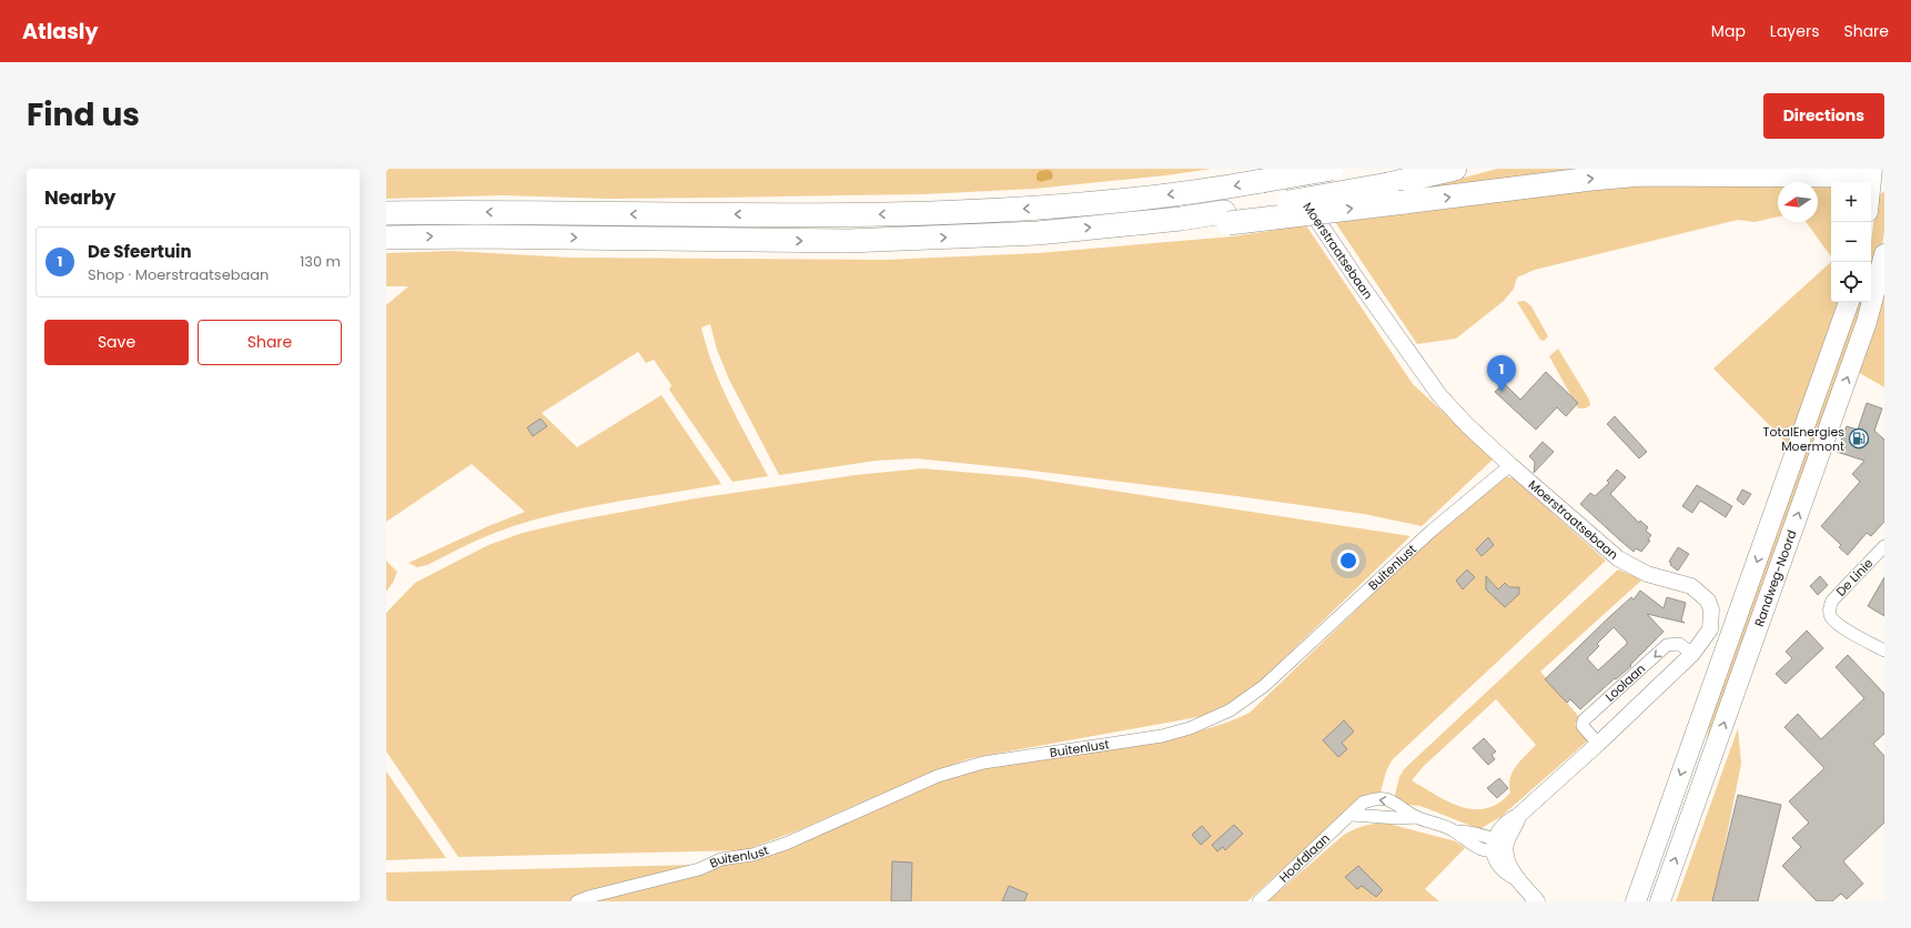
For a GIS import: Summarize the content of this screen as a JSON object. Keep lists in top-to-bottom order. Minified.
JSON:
{"streets":{"main road":["Randweg-Noord"],"street":["Moerstraatsebaan","Buitenlust","De Linie","Loolaan","Hoofdlaan"]},"crossings":[["Moerstraatsebaan","Buitenlust"],["Moerstraatsebaan","Loolaan"],["Moerstraatsebaan","Hoofdlaan"]],"places":{"fuel station":["TotalEnergies Moermont"]},"north":"left","page":{"header":"Atlasly","nav":["Map","Layers","Share"],"title":"Find us","buttons":["Directions",["Save","Share"]],"heading":"Nearby","map_buttons":["+","−"],"list":[{"mark":"1","name":"De Sfeertuin","note":"Shop · Moerstraatsebaan","value":"130 m"}],"pins":"1"}}
